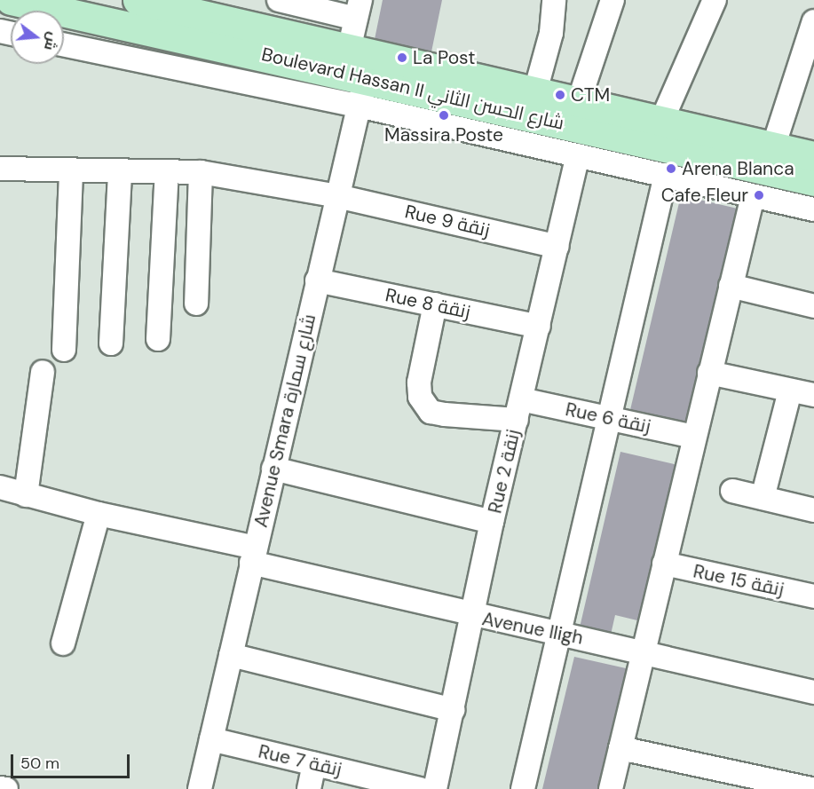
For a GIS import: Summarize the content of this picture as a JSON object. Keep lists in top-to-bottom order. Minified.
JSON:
{"streets":{"main road":["Boulevard Hassan II شارع الحسن الثاني"],"street":["Rue 9 زنقة","Rue 8 زنقة","Rue 6 زنقة","Avenue Smara شارع سمارة","Rue 2 زنقة","Rue 15 زنقة","Avenue Iligh","Rue 7 زنقة"]},"crossings":[["Boulevard Hassan II شارع الحسن الثاني","Avenue Smara شارع سمارة"],["Rue 9 زنقة","Avenue Smara شارع سمارة"],["Rue 9 زنقة","Rue 2 زنقة"],["Rue 8 زنقة","Rue 6 زنقة"],["Rue 8 زنقة","Avenue Smara شارع سمارة"],["Rue 8 زنقة","Rue 2 زنقة"],["Rue 6 زنقة","Rue 2 زنقة"],["Avenue Smara شارع سمارة","Avenue Iligh"],["Avenue Smara شارع سمارة","Rue 7 زنقة"],["Rue 2 زنقة","Avenue Iligh"]],"places":["La Post","CTM","Massira Poste","Arena Blanca","Cafe Fleur"],"scale_bar":"50 m","north":"right"}
